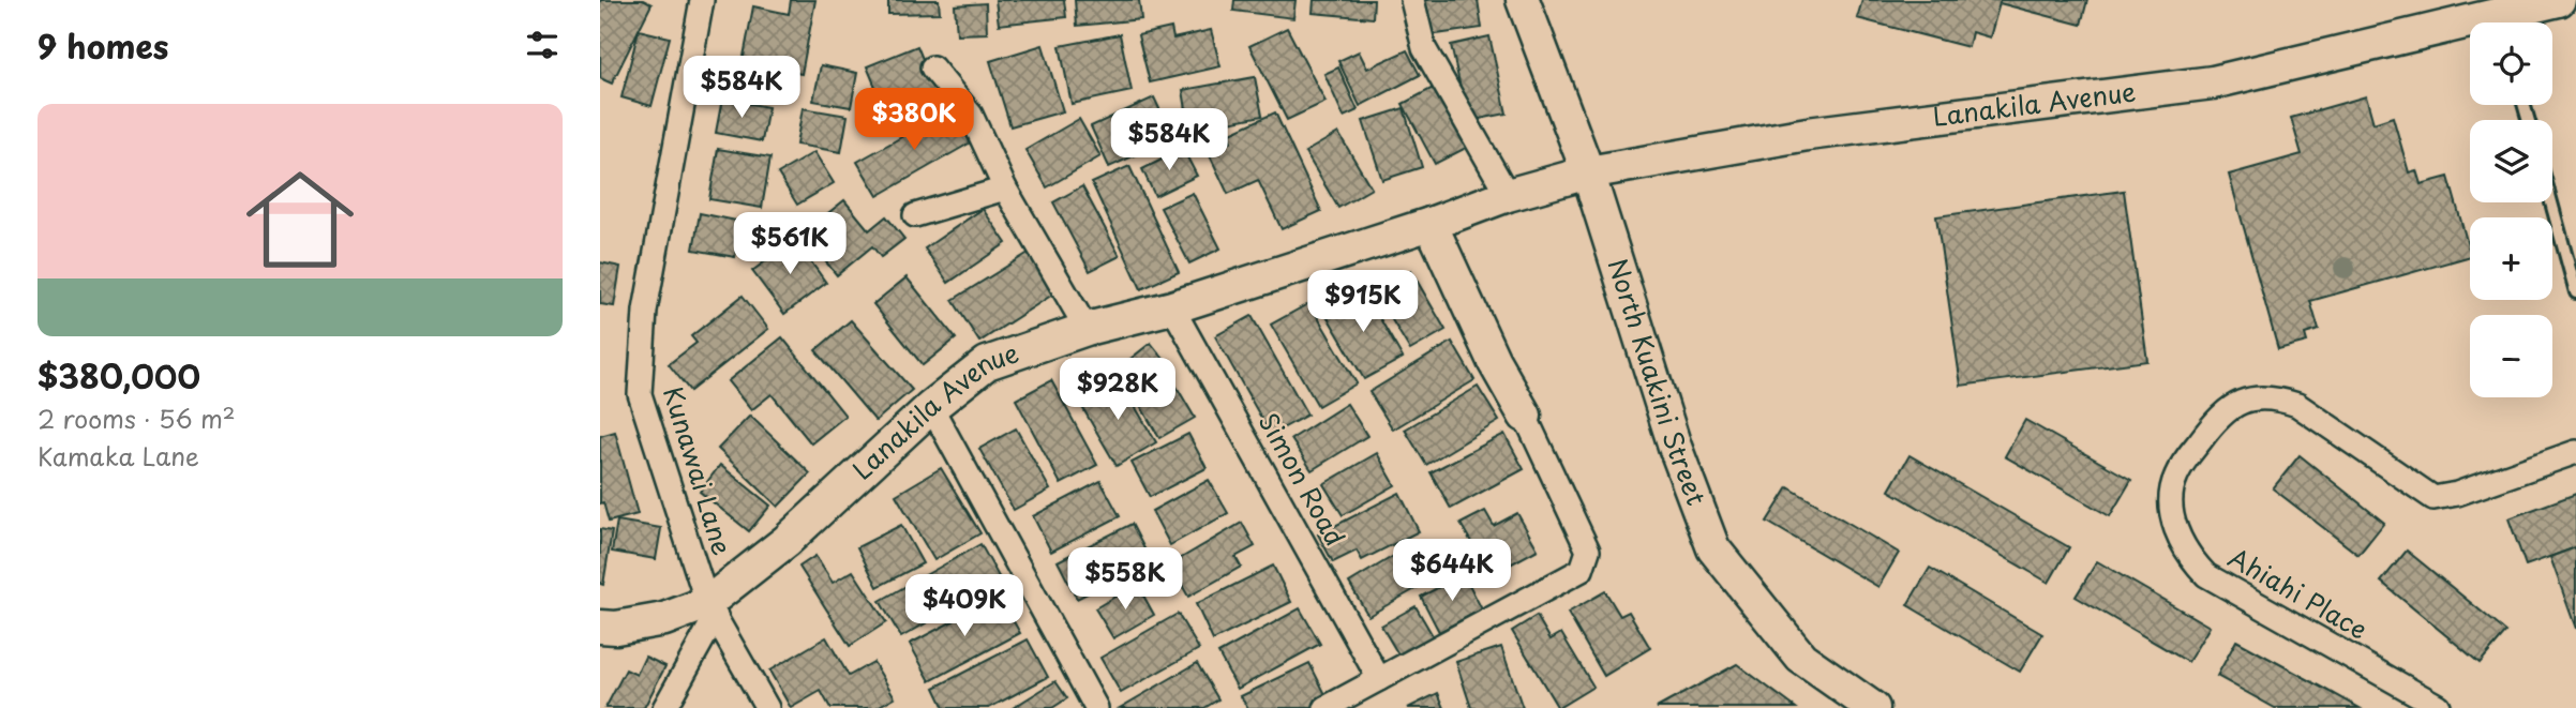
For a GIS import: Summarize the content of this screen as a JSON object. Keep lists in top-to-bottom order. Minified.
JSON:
{"streets":{"street":["Lanakila Avenue","North Kuakini Street","Kunawai Lane","Simon Road","Ahiahi Place"]},"crossings":[["Lanakila Avenue","North Kuakini Street"],["Lanakila Avenue","Kunawai Lane"],["Lanakila Avenue","Simon Road"]],"page":{"heading":"9 homes","map_buttons":["+","−"],"price":["$584K","$380K","$584K","$561K","$915K","$928K","$644K","$558K","$409K"],"list":[{"name":"$380,000","note":"2 rooms · 56 m² · Kamaka Lane"}]}}
